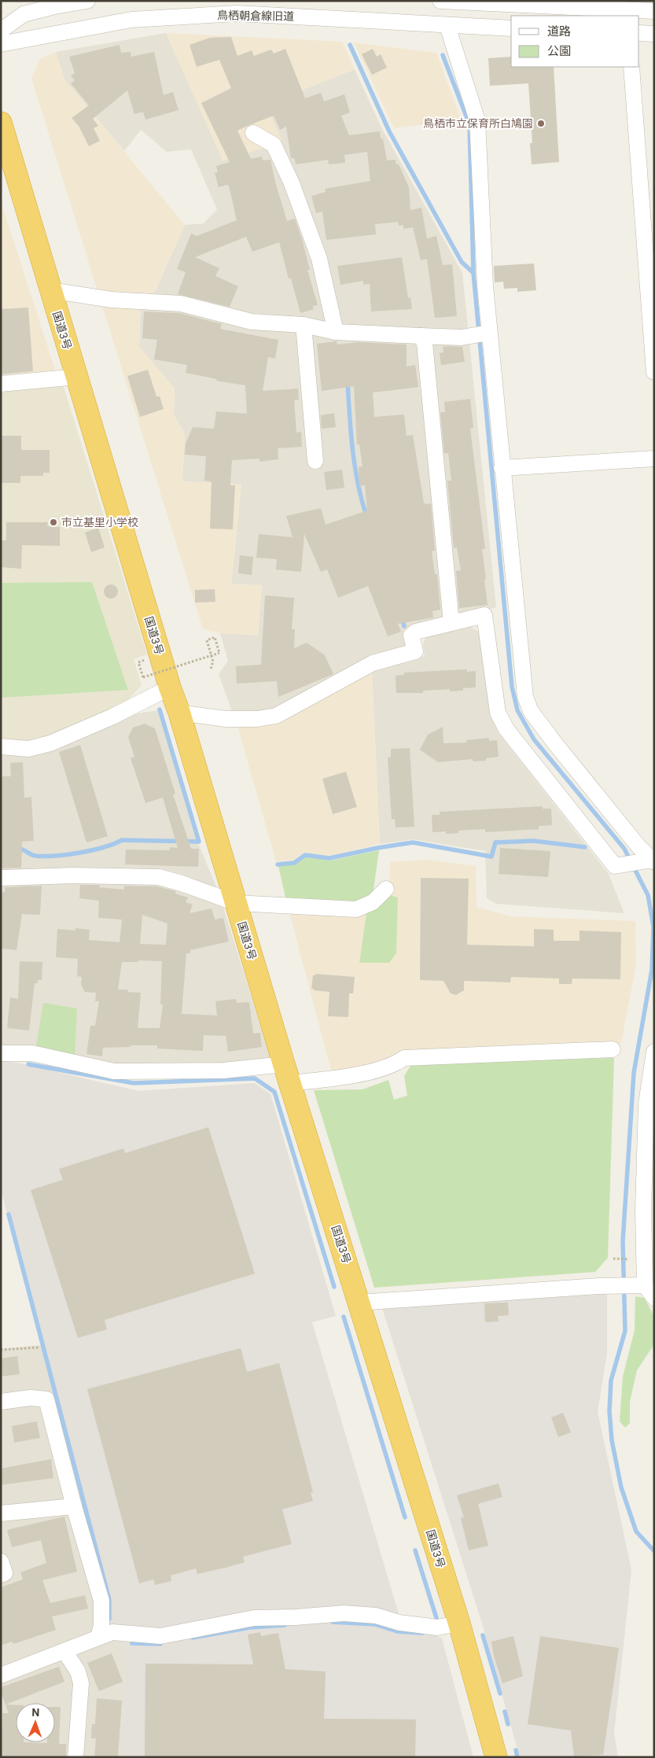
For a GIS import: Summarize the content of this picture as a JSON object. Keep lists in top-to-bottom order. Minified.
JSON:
{"streets":{"highway":["国道3号"],"street":["鳥栖朝倉線旧道"]},"places":["鳥栖市立保育所白鳩園","市立基里小学校"],"legend":["道路","公園"],"north":"top"}
